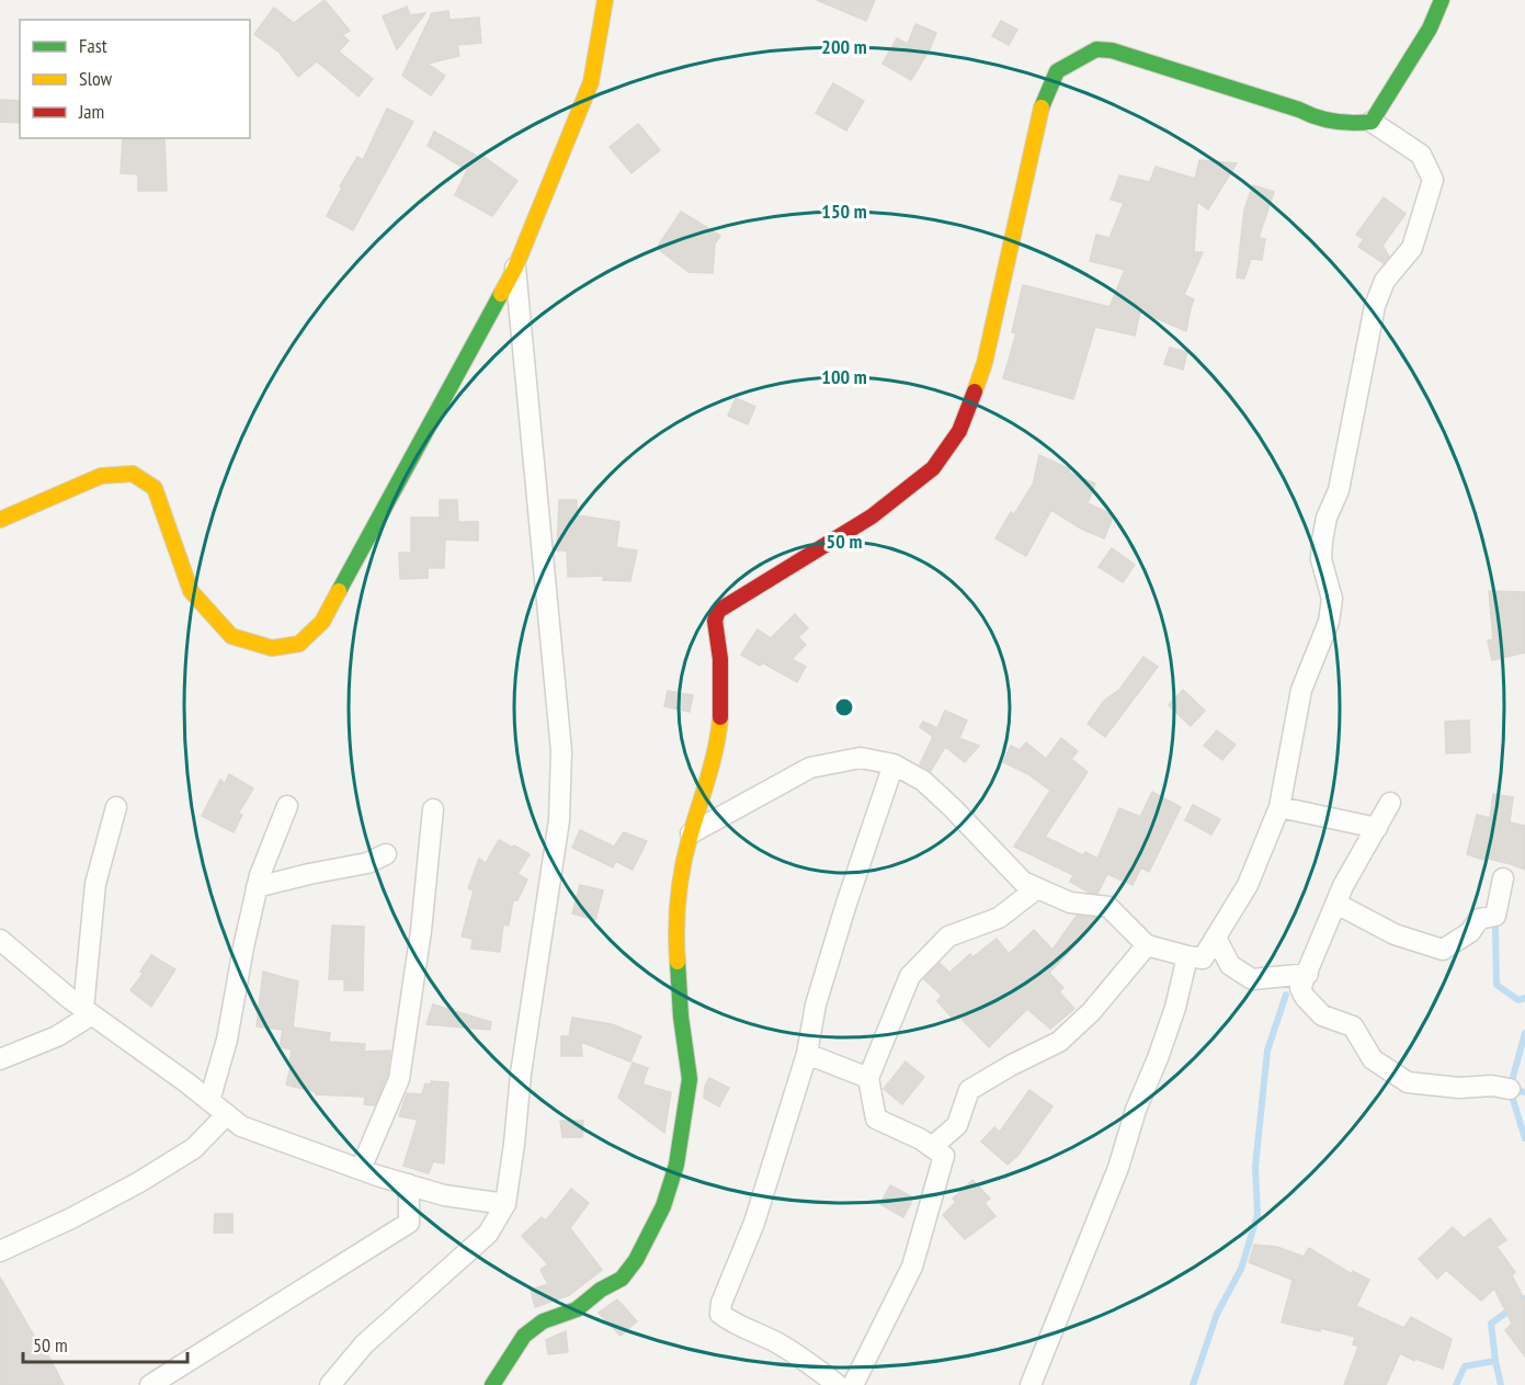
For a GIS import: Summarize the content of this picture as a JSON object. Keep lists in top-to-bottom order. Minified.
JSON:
{"legend":["Fast","Slow","Jam"],"scale_bar":"50 m","rings":["200 m","150 m","100 m","50 m"]}
